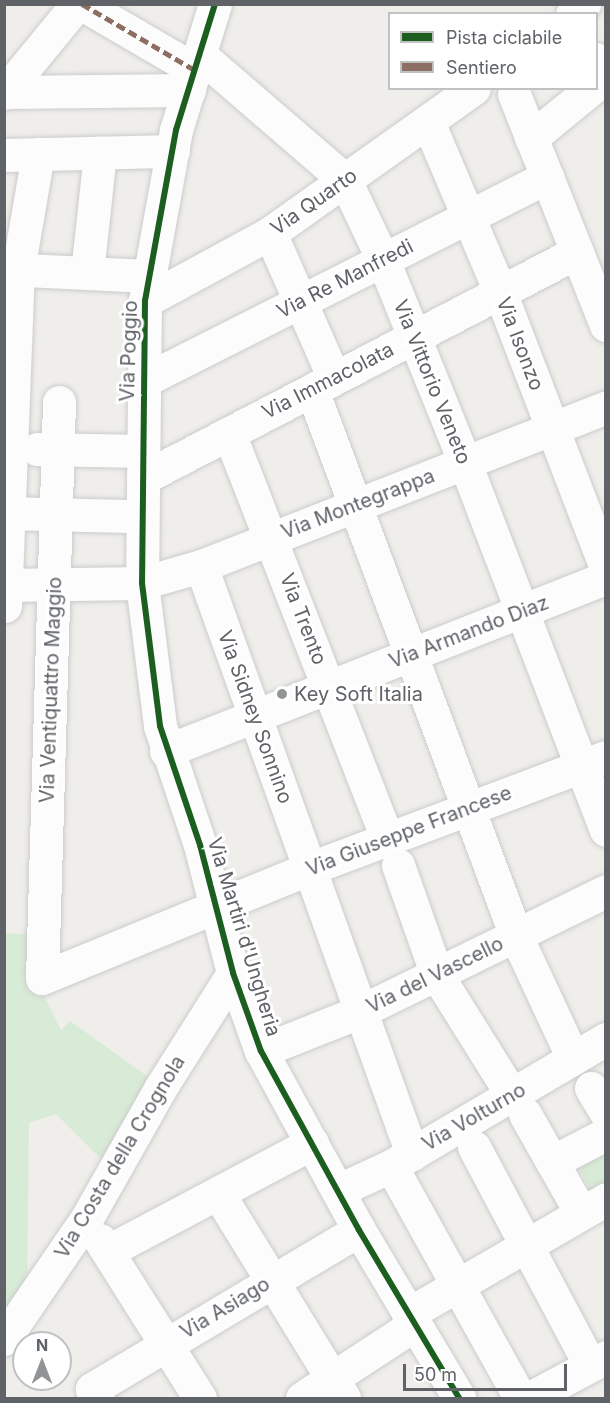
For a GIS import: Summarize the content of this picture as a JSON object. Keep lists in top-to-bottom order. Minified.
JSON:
{"streets":{"street":["Via Quarto","Via Re Manfredi","Via Isonzo","Via Poggio","Via Immacolata","Via Vittorio Veneto","Via Montegrappa","Via Trento","Via Armando Diaz","Via Ventiquattro Maggio","Via Sidney Sonnino","Via Giuseppe Francese","Via Martiri d'Ungheria","Via del Vascello","Via Volturno","Via Costa della Crognola","Via Asiago"]},"crossings":[["Via Quarto","Via Isonzo"],["Via Quarto","Via Poggio"],["Via Quarto","Via Vittorio Veneto"],["Via Re Manfredi","Via Isonzo"],["Via Re Manfredi","Via Poggio"],["Via Re Manfredi","Via Vittorio Veneto"],["Via Isonzo","Via Immacolata"],["Via Isonzo","Via Montegrappa"],["Via Poggio","Via Immacolata"],["Via Poggio","Via Vittorio Veneto"],["Via Poggio","Via Montegrappa"],["Via Poggio","Via Martiri d'Ungheria"],["Via Immacolata","Via Vittorio Veneto"],["Via Immacolata","Via Trento"],["Via Vittorio Veneto","Via Montegrappa"],["Via Vittorio Veneto","Via Armando Diaz"],["Via Vittorio Veneto","Via Giuseppe Francese"],["Via Montegrappa","Via Trento"],["Via Montegrappa","Via Ventiquattro Maggio"],["Via Montegrappa","Via Sidney Sonnino"],["Via Montegrappa","Via Martiri d'Ungheria"],["Via Trento","Via Armando Diaz"],["Via Trento","Via Giuseppe Francese"],["Via Trento","Via del Vascello"],["Via Trento","Via Volturno"],["Via Armando Diaz","Via Sidney Sonnino"],["Via Armando Diaz","Via Martiri d'Ungheria"],["Via Ventiquattro Maggio","Via Giuseppe Francese"],["Via Sidney Sonnino","Via Giuseppe Francese"],["Via Sidney Sonnino","Via del Vascello"],["Via Sidney Sonnino","Via Volturno"],["Via Giuseppe Francese","Via Martiri d'Ungheria"],["Via Martiri d'Ungheria","Via del Vascello"],["Via Martiri d'Ungheria","Via Volturno"],["Via Martiri d'Ungheria","Via Costa della Crognola"],["Via Martiri d'Ungheria","Via Asiago"]],"places":["Key Soft Italia"],"legend":["Pista ciclabile","Sentiero"],"scale_bar":"50 m","north":"top"}
